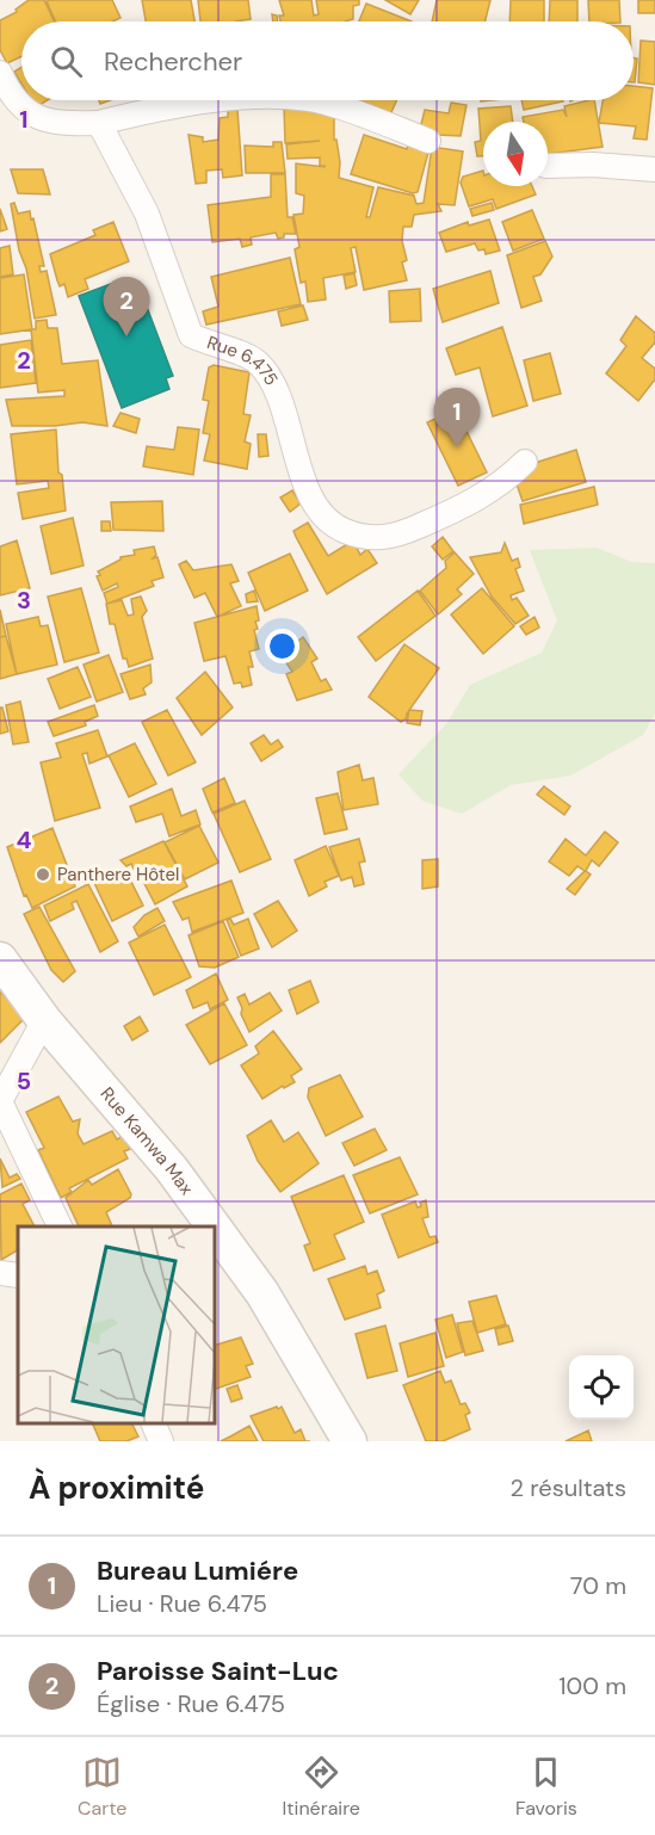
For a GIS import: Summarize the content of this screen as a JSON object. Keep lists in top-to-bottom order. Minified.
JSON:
{"streets":{"main road":["Rue Kamwa Max"],"street":["Rue 6.475"]},"places":["Panthere Hôtel"],"north":"bottom","page":{"search":"Rechercher","pins":["2","1"],"heading":["À proximité","2 résultats"],"list":[{"mark":"1","name":"Bureau Lumiére","note":"Lieu · Rue 6.475","value":"70 m"},{"mark":"2","name":"Paroisse Saint-Luc","note":"Église · Rue 6.475","value":"100 m"}],"nav":["Carte","Itinéraire","Favoris"]},"grid":{"rows":["1","2","3","4","5"]}}
